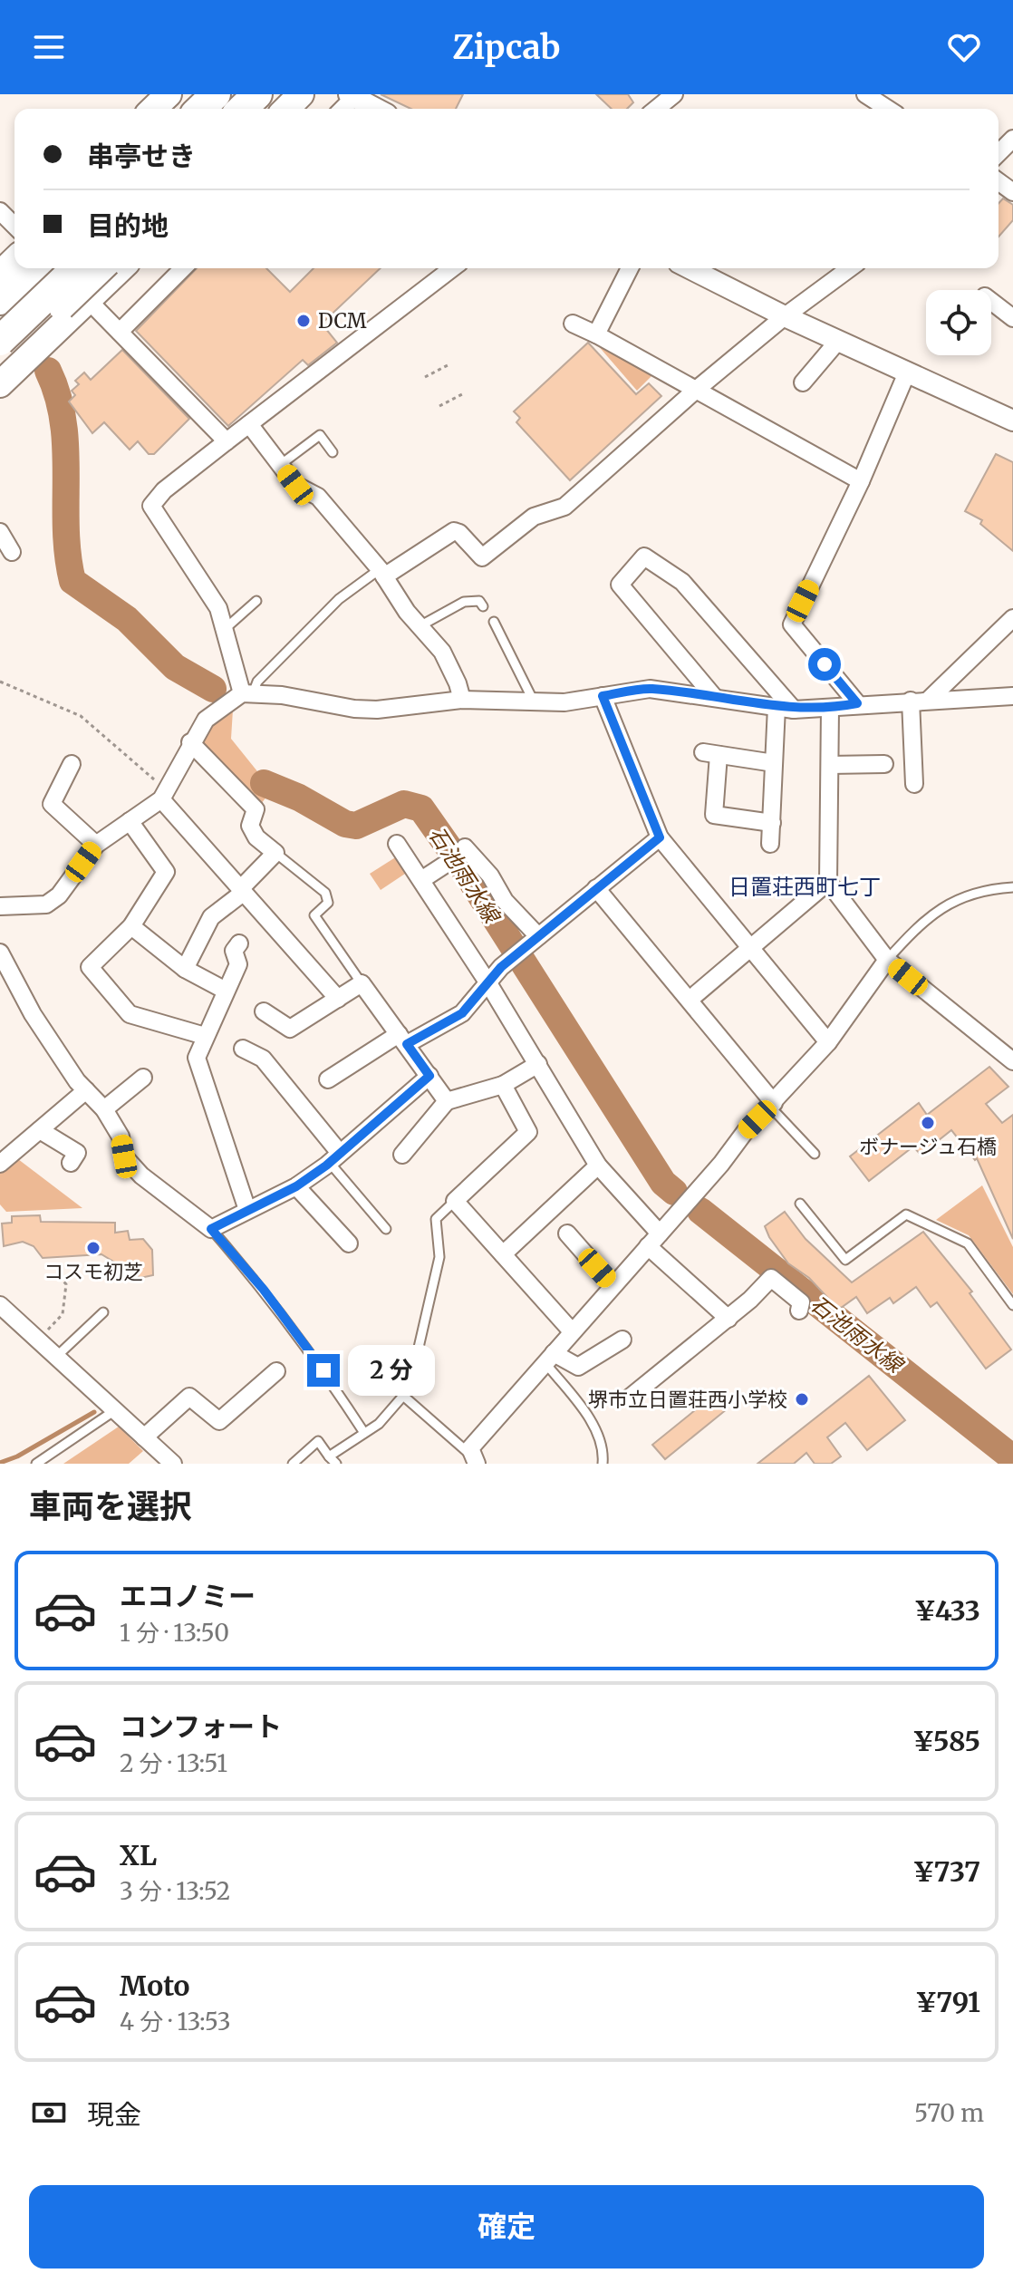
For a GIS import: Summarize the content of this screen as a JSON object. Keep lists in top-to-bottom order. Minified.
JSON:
{"districts":["日置荘西町七丁"],"water":["石池雨水線"],"places":["DCM","ボナージュ石橋","コスモ初芝","堺市立日置荘西小学校"],"page":{"header":"Zipcab","banner":["串亭せき","目的地"],"bubble":"2 分","heading":"車両を選択","list":[{"name":"エコノミー","note":"1 分 · 13:50","value":"¥433"},{"name":"コンフォート","note":"2 分 · 13:51","value":"¥585"},{"name":"XL","note":"3 分 · 13:52","value":"¥737"},{"name":"Moto","note":"4 分 · 13:53","value":"¥791"}],"pay":["現金","570 m"],"buttons":"確定"}}
